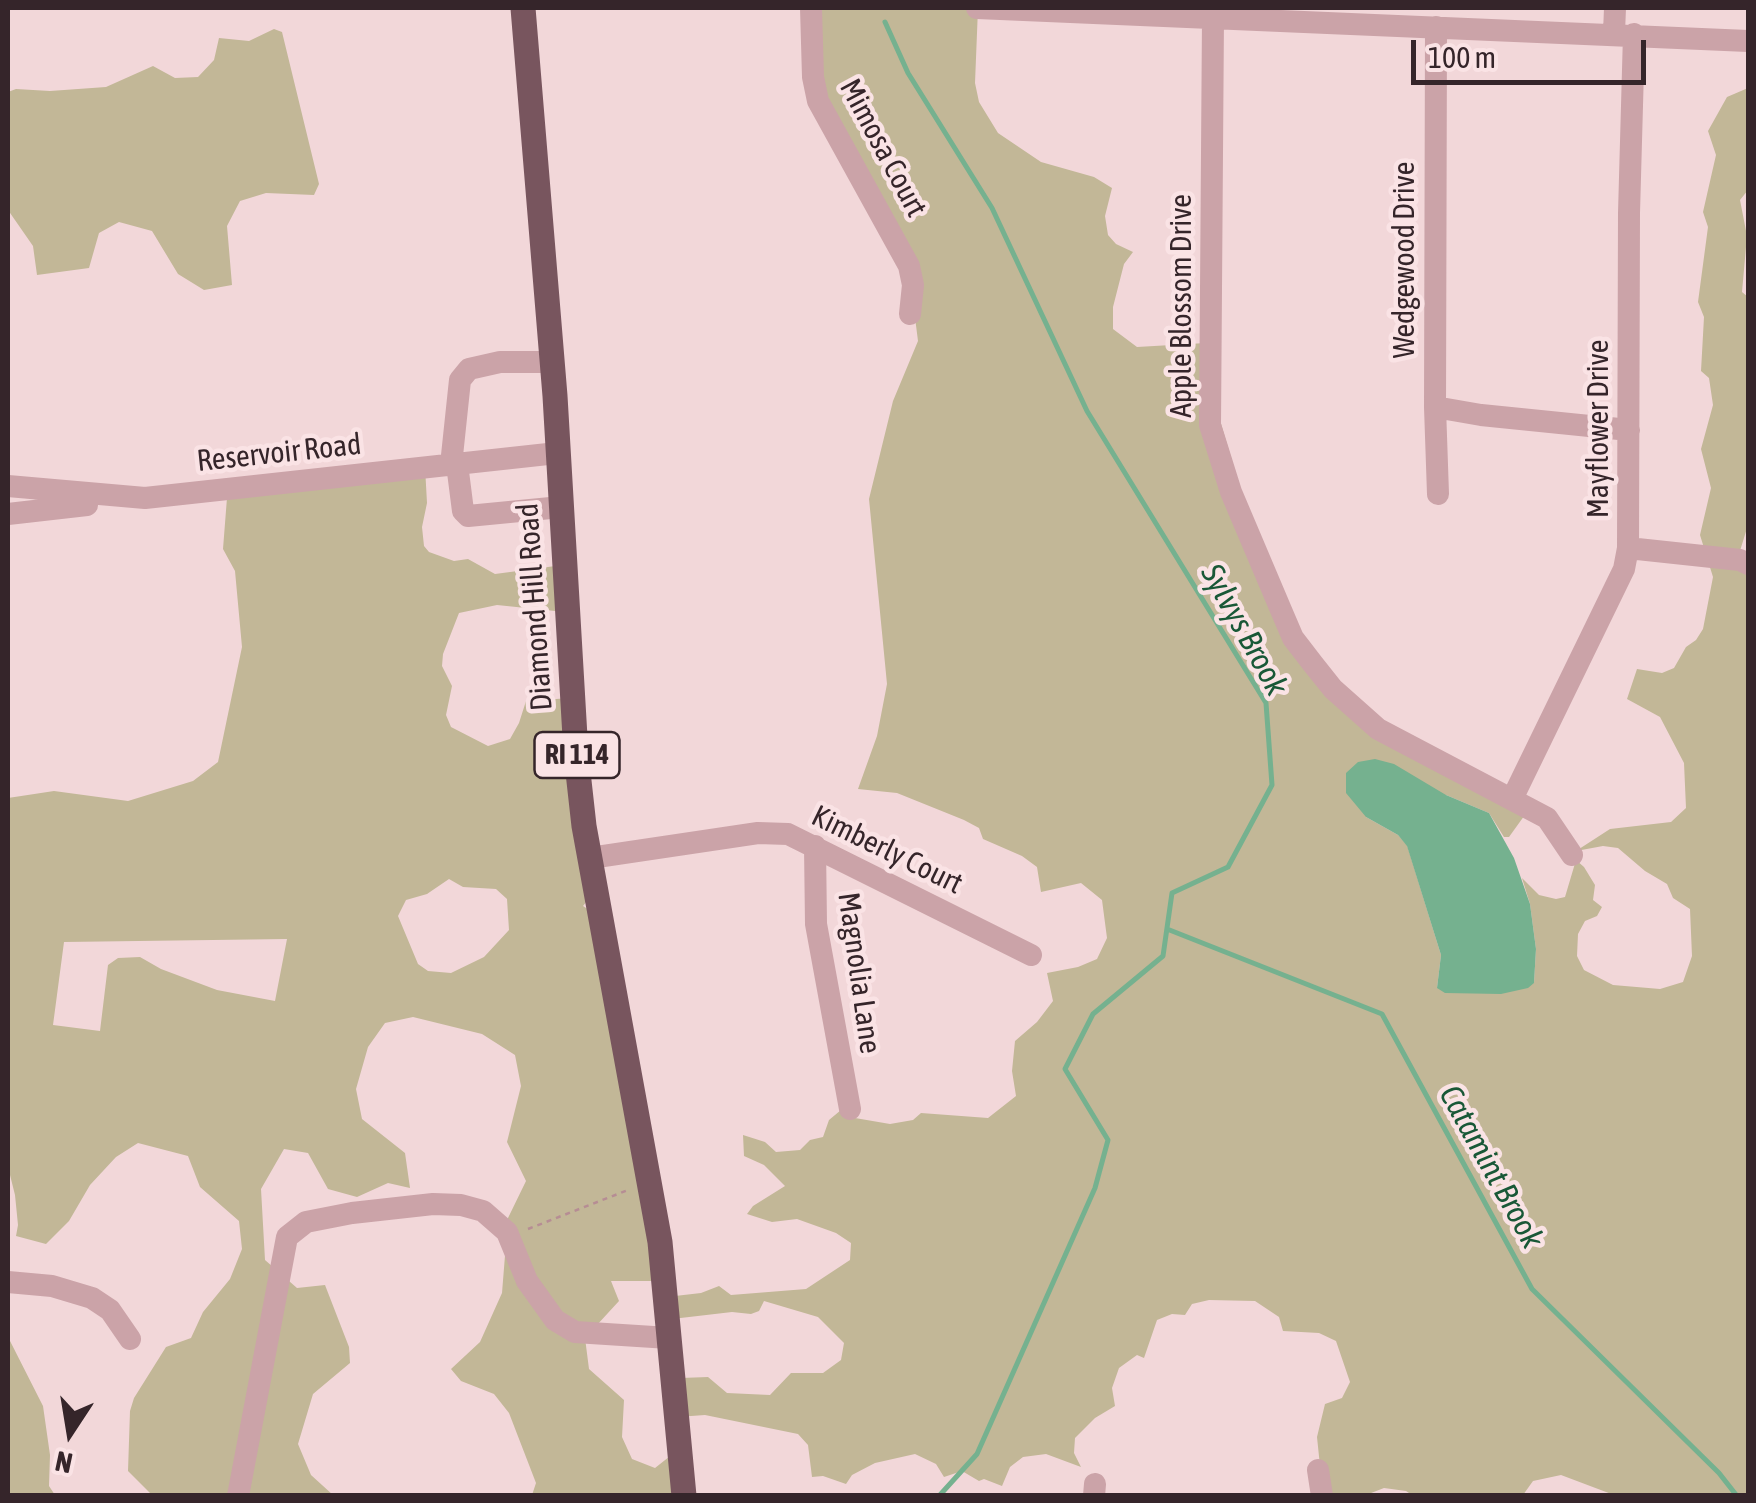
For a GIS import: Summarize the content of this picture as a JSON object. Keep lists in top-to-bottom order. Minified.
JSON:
{"streets":{"main road":["Diamond Hill Road","RI 114"],"street":["Mimosa Court","Wedgewood Drive","Apple Blossom Drive","Mayflower Drive","Reservoir Road","Kimberly Court","Magnolia Lane"]},"crossings":[["Apple Blossom Drive","Mayflower Drive"],["Reservoir Road","Diamond Hill Road"],["Diamond Hill Road","Kimberly Court"],["Kimberly Court","Magnolia Lane"]],"water":["Sylvys Brook","Catamint Brook"],"scale_bar":"100 m","north":"bottom"}
